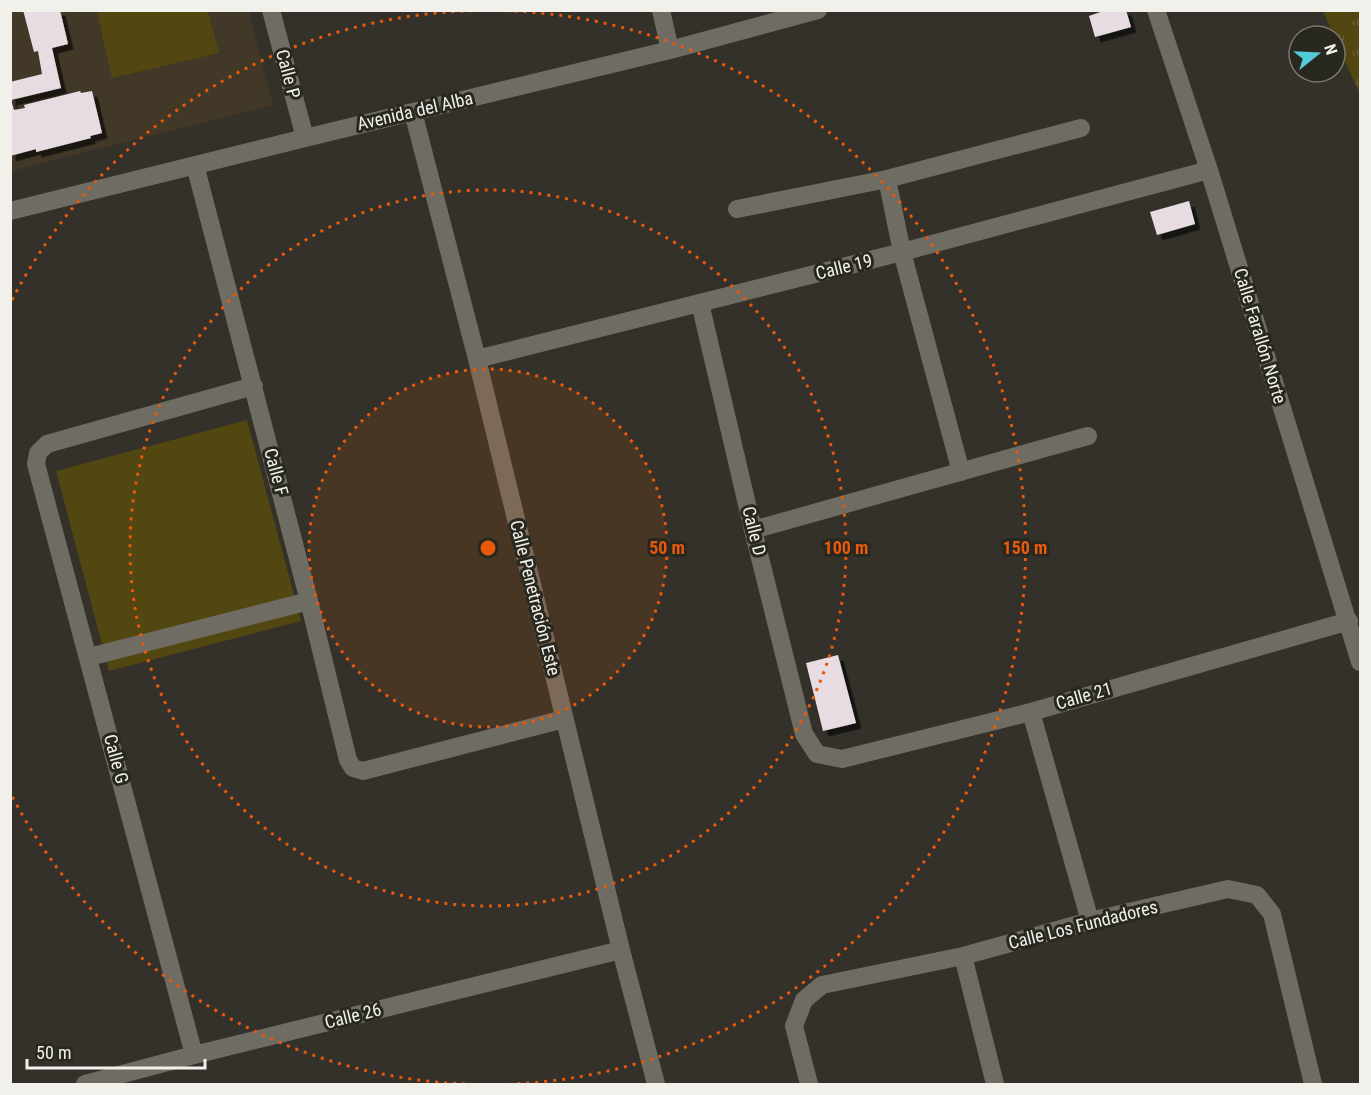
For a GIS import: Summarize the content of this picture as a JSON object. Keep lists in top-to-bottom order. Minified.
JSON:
{"streets":{"street":["Calle P","Avenida del Alba","Calle 19","Calle Farallón Norte","Calle F","Calle D","Calle Penetración Este","Calle 21","Calle G","Calle Los Fundadores","Calle 26"]},"crossings":[["Calle P","Avenida del Alba"],["Avenida del Alba","Calle F"],["Avenida del Alba","Calle Penetración Este"],["Calle 19","Calle Farallón Norte"],["Calle 19","Calle D"],["Calle 19","Calle Penetración Este"],["Calle Farallón Norte","Calle 21"],["Calle F","Calle Penetración Este"],["Calle F","Calle G"],["Calle D","Calle 21"],["Calle Penetración Este","Calle 26"],["Calle G","Calle 26"]],"scale_bar":"50 m","north":"right","rings":["50 m","100 m","150 m"]}
